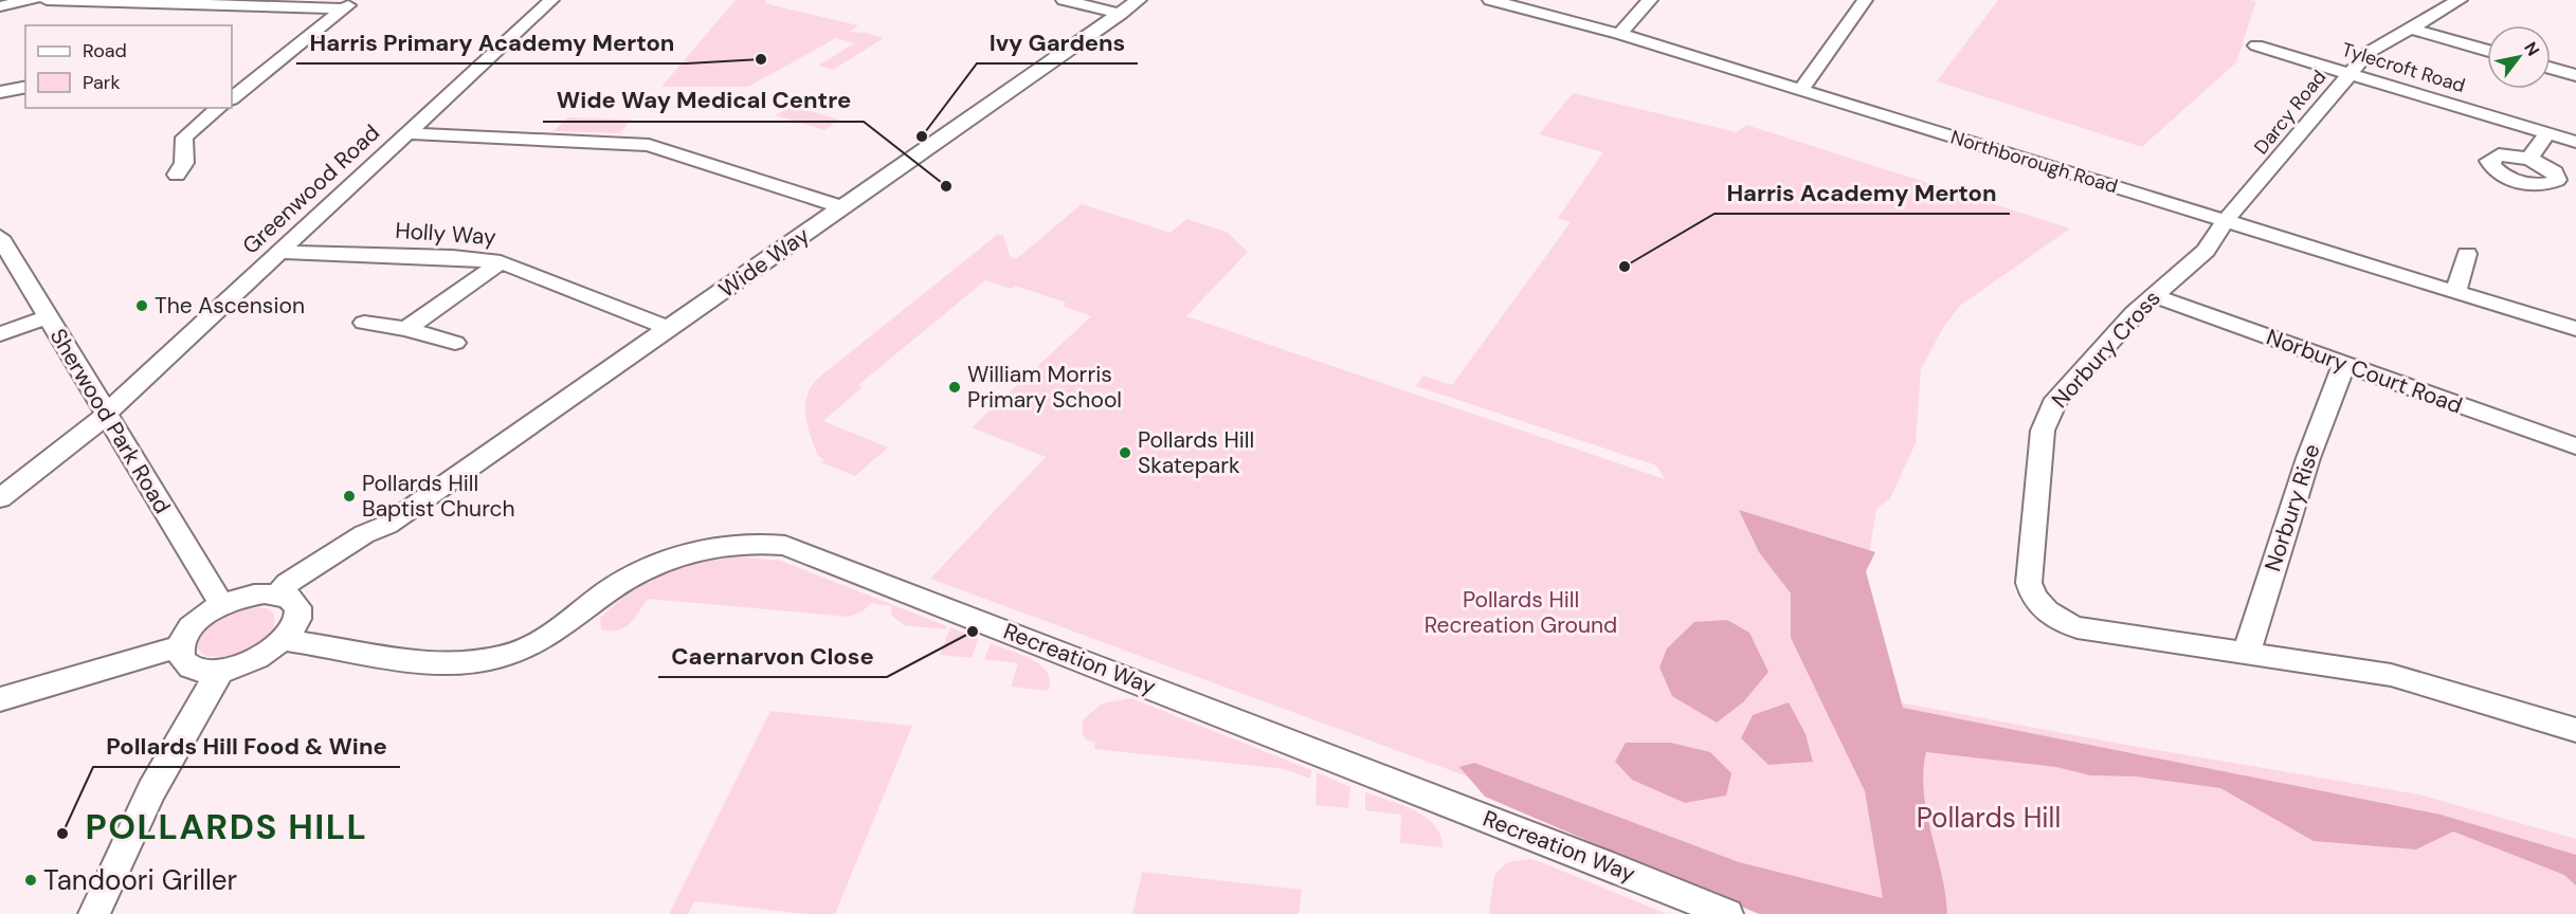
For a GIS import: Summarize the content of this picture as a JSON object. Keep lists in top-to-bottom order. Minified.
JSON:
{"streets":{"street":["Tylecroft Road","Darcy Road","Northborough Road","Greenwood Road","Holly Way","Wide Way","Norbury Cross","Norbury Court Road","Sherwood Park Road","Norbury Rise","Recreation Way"]},"crossings":[["Tylecroft Road","Darcy Road"],["Darcy Road","Northborough Road"],["Darcy Road","Norbury Cross"],["Northborough Road","Norbury Cross"],["Greenwood Road","Holly Way"],["Greenwood Road","Sherwood Park Road"],["Holly Way","Wide Way"],["Norbury Cross","Norbury Court Road"],["Norbury Cross","Norbury Rise"],["Norbury Court Road","Norbury Rise"]],"districts":["POLLARDS HILL"],"parks":["Pollards Hill Recreation Ground","Pollards Hill"],"places":["Harris Primary Academy Merton","Ivy Gardens","Wide Way Medical Centre","Harris Academy Merton","The Ascension","William Morris Primary School","Pollards Hill Skatepark","Pollards Hill Baptist Church","Caernarvon Close","Pollards Hill Food & Wine","Tandoori Griller"],"legend":["Road","Park"],"north":"top right"}
